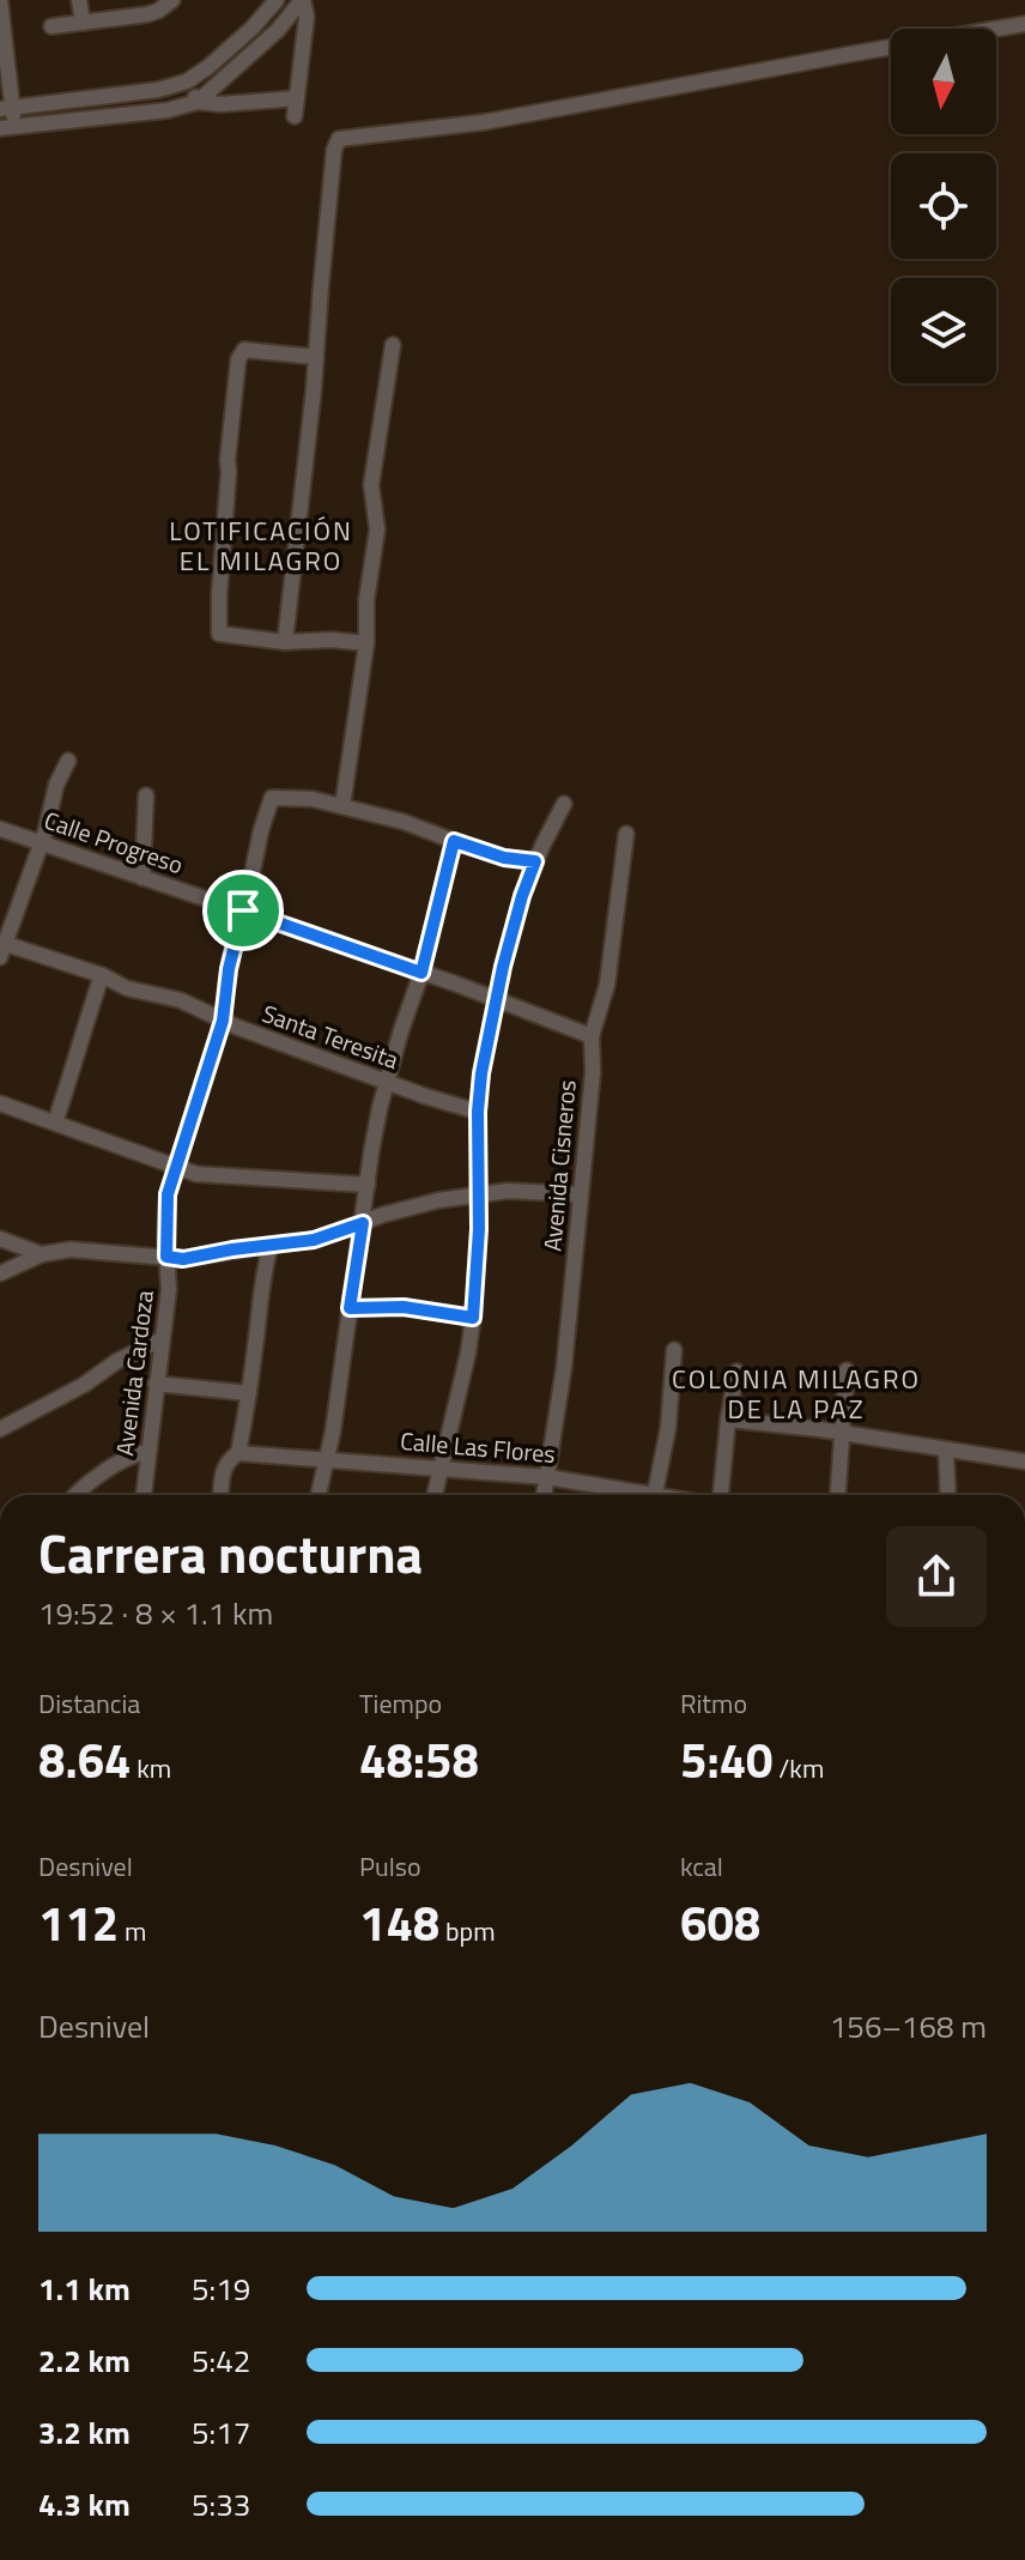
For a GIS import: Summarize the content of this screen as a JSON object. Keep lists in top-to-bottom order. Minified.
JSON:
{"streets":{"street":["Calle Progreso","Santa Teresita","Avenida Cisneros","Avenida Cardoza","Calle Las Flores"]},"crossings":[["Calle Progreso","Avenida Cisneros"],["Calle Progreso","Avenida Cardoza"],["Santa Teresita","Avenida Cardoza"],["Avenida Cisneros","Calle Las Flores"]],"districts":["LOTIFICACIÓN EL MILAGRO","COLONIA MILAGRO DE LA PAZ"],"north":"bottom","page":{"heading":["Carrera nocturna","19:52 · 8 × 1.1 km"],"stats":[["Distancia","8.64 km"],["Tiempo","48:58"],["Ritmo","5:40 /km"],["Desnivel","112 m"],["Pulso","148 bpm"],["kcal","608"]],"chart":["Desnivel","156–168 m"],"list":[{"name":"1.1 km","note":"5:19"},{"name":"2.2 km","note":"5:42"},{"name":"3.2 km","note":"5:17"},{"name":"4.3 km","note":"5:33"}]}}
